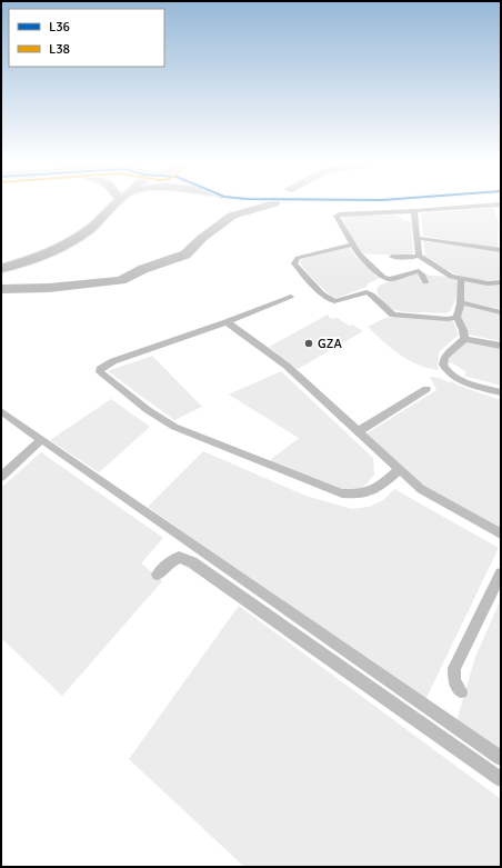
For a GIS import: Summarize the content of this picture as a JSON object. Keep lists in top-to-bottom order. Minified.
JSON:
{"places":["GZA"],"legend":["L36","L38"]}
